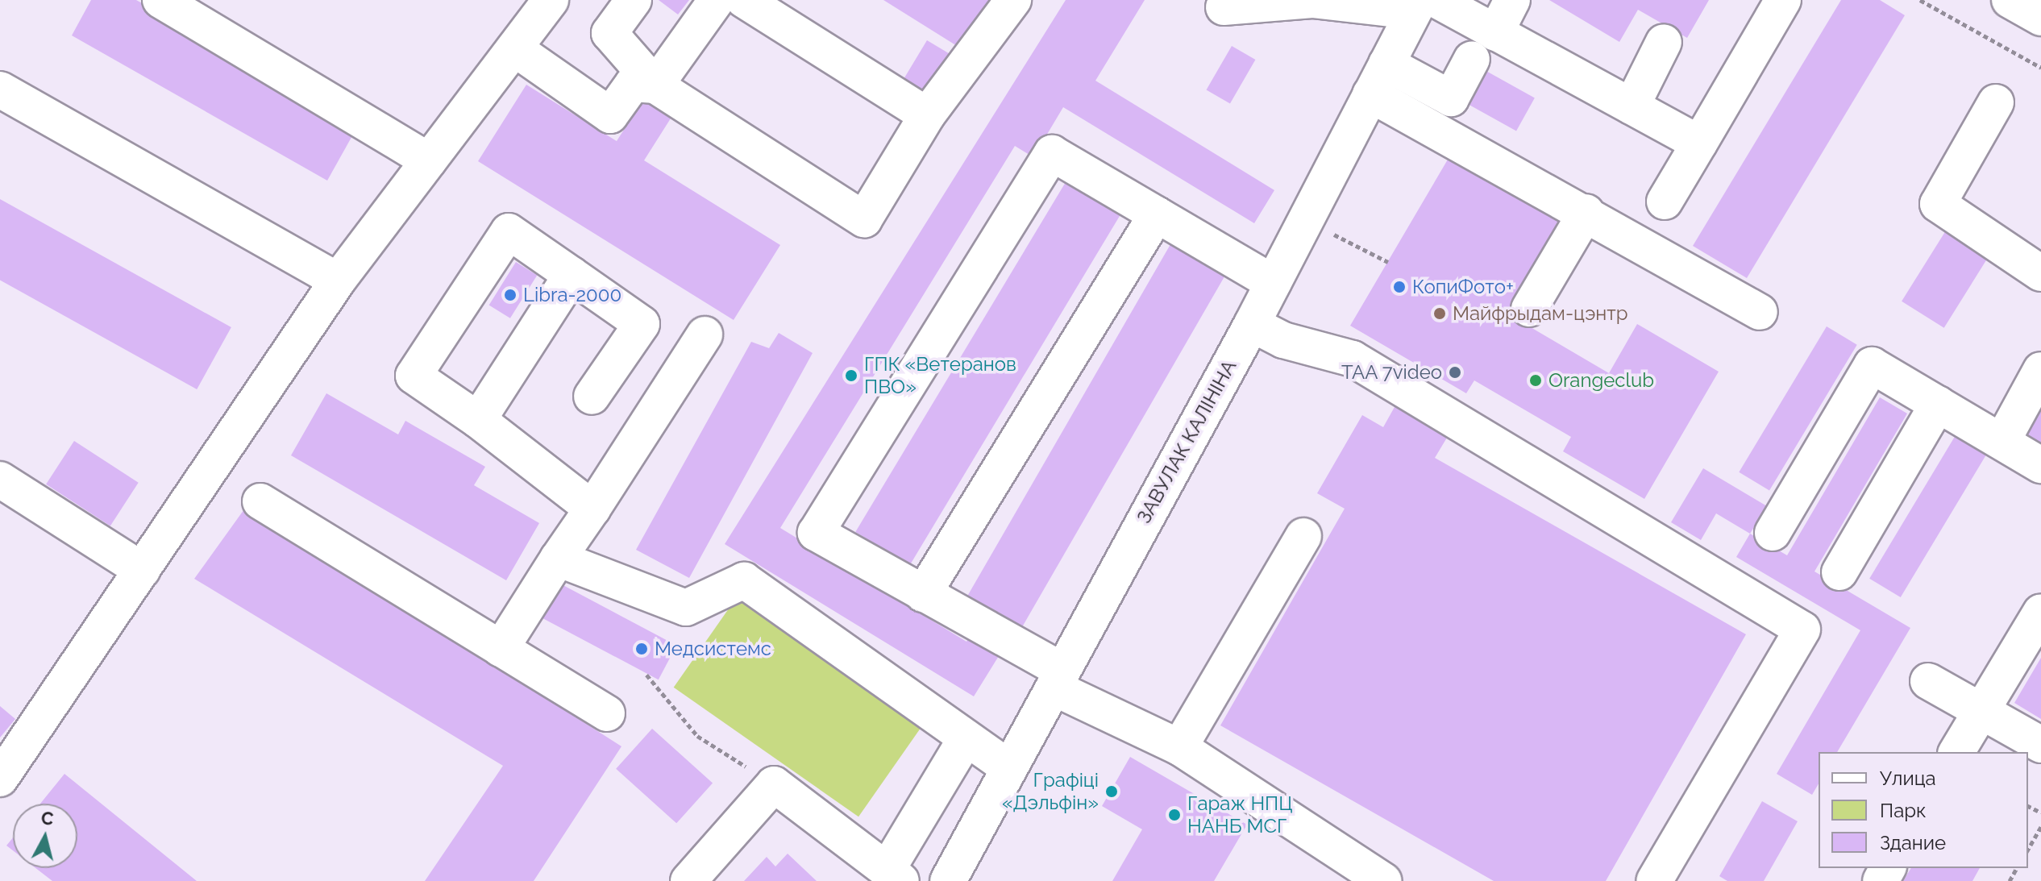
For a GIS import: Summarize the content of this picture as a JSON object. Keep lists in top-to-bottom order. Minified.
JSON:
{"streets":{"street":["ЗАВУЛАК КАЛІНІНА"]},"places":["КопиФото+","Libra-2000","Майфрыдам-цэнтр","ТАА 7video","ГПК «Ветеранов ПВО»","Orangeclub","Медсистемс","Графіці «Дэльфін»","Гараж НПЦ НАНБ МСГ"],"legend":["Улица","Парк","Здание"],"north":"top"}
